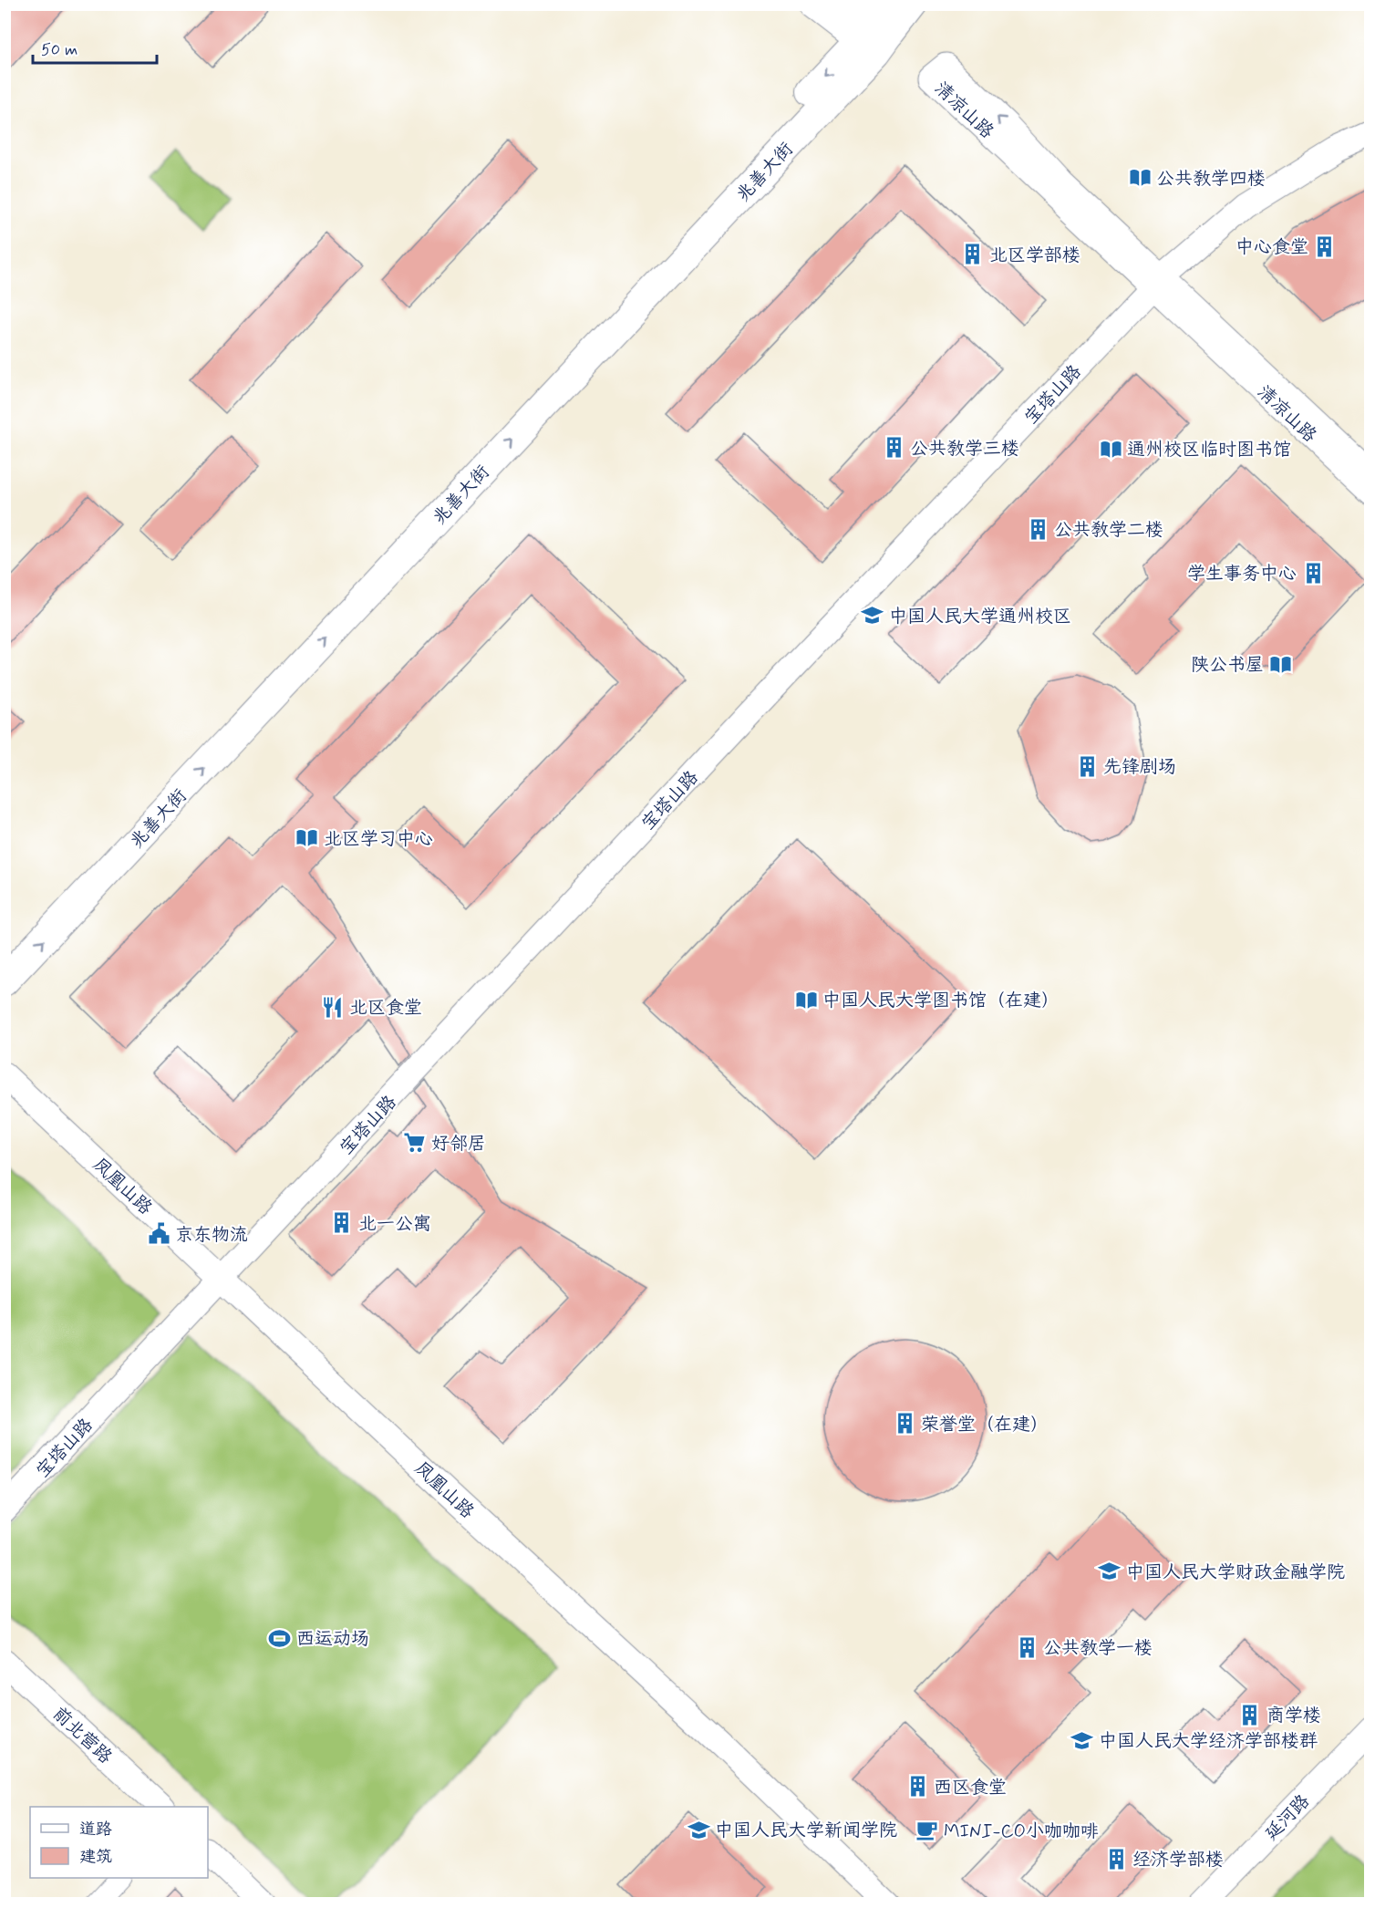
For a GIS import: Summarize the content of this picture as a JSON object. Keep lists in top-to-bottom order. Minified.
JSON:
{"streets":{"main road":["兆善大街"],"street":["清凉山路","宝塔山路","凤凰山路","前北营路","延河路"]},"crossings":[["清凉山路","宝塔山路"],["宝塔山路","凤凰山路"]],"places":{"library":["公共教学四楼","通州校区临时图书馆","陕公书屋","北区学习中心","中国人民大学图书馆（在建）"],"building":["中心食堂","北区学部楼","公共教学三楼","公共教学二楼","学生事务中心","先锋剧场","北一公寓","荣誉堂（在建）","公共教学一楼","商学楼","西区食堂","经济学部楼"],"school or university":["中国人民大学通州校区","中国人民大学财政金融学院","中国人民大学经济学部楼群","中国人民大学新闻学院"],"restaurant":["北区食堂"],"supermarket":["好邻居"],"public building":["京东物流"],"sports":["西运动场"],"cafe":["MINI-CO小咖咖啡"]},"legend":["道路","建筑"],"scale_bar":"50 m"}
